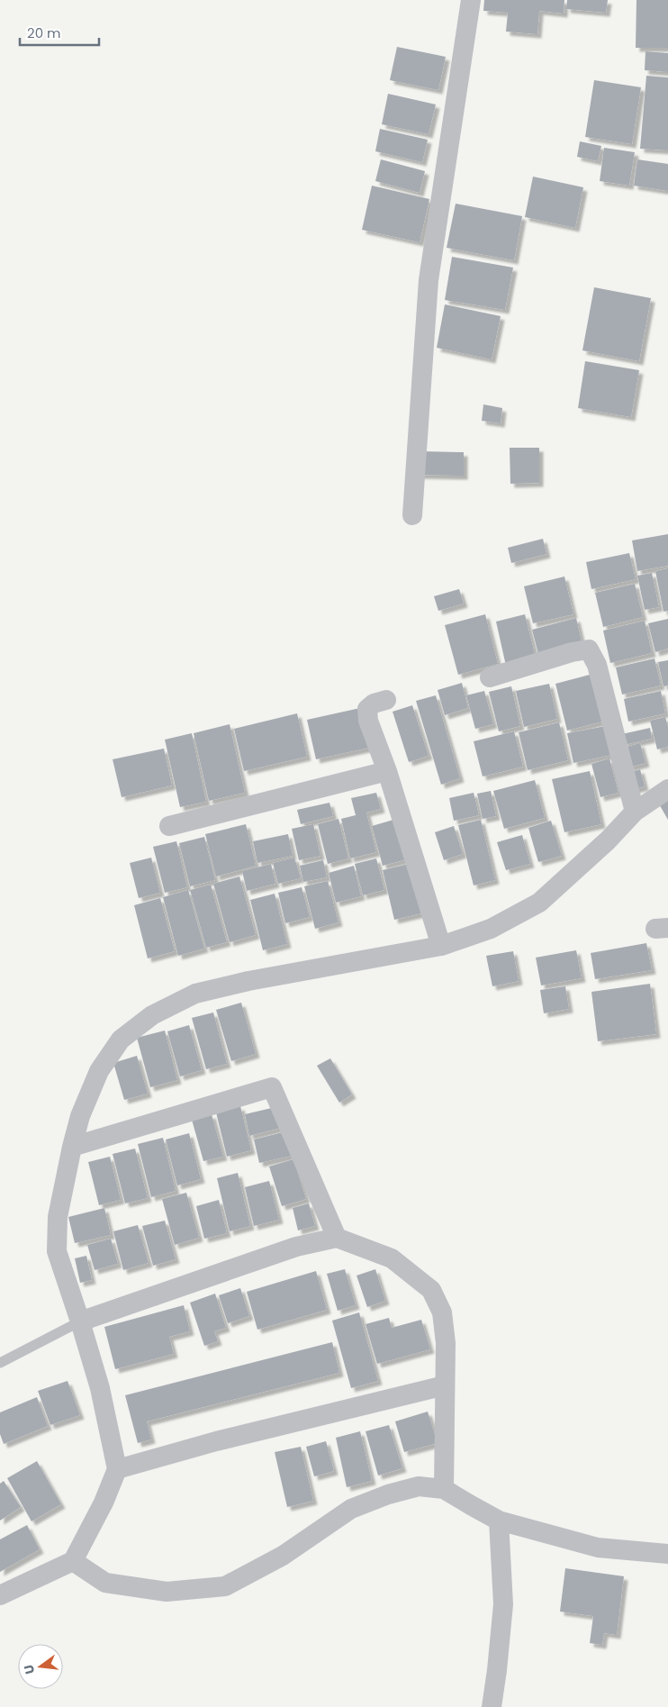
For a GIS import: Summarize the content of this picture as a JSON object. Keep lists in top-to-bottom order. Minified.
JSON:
{"scale_bar":"20 m","north":"left"}
